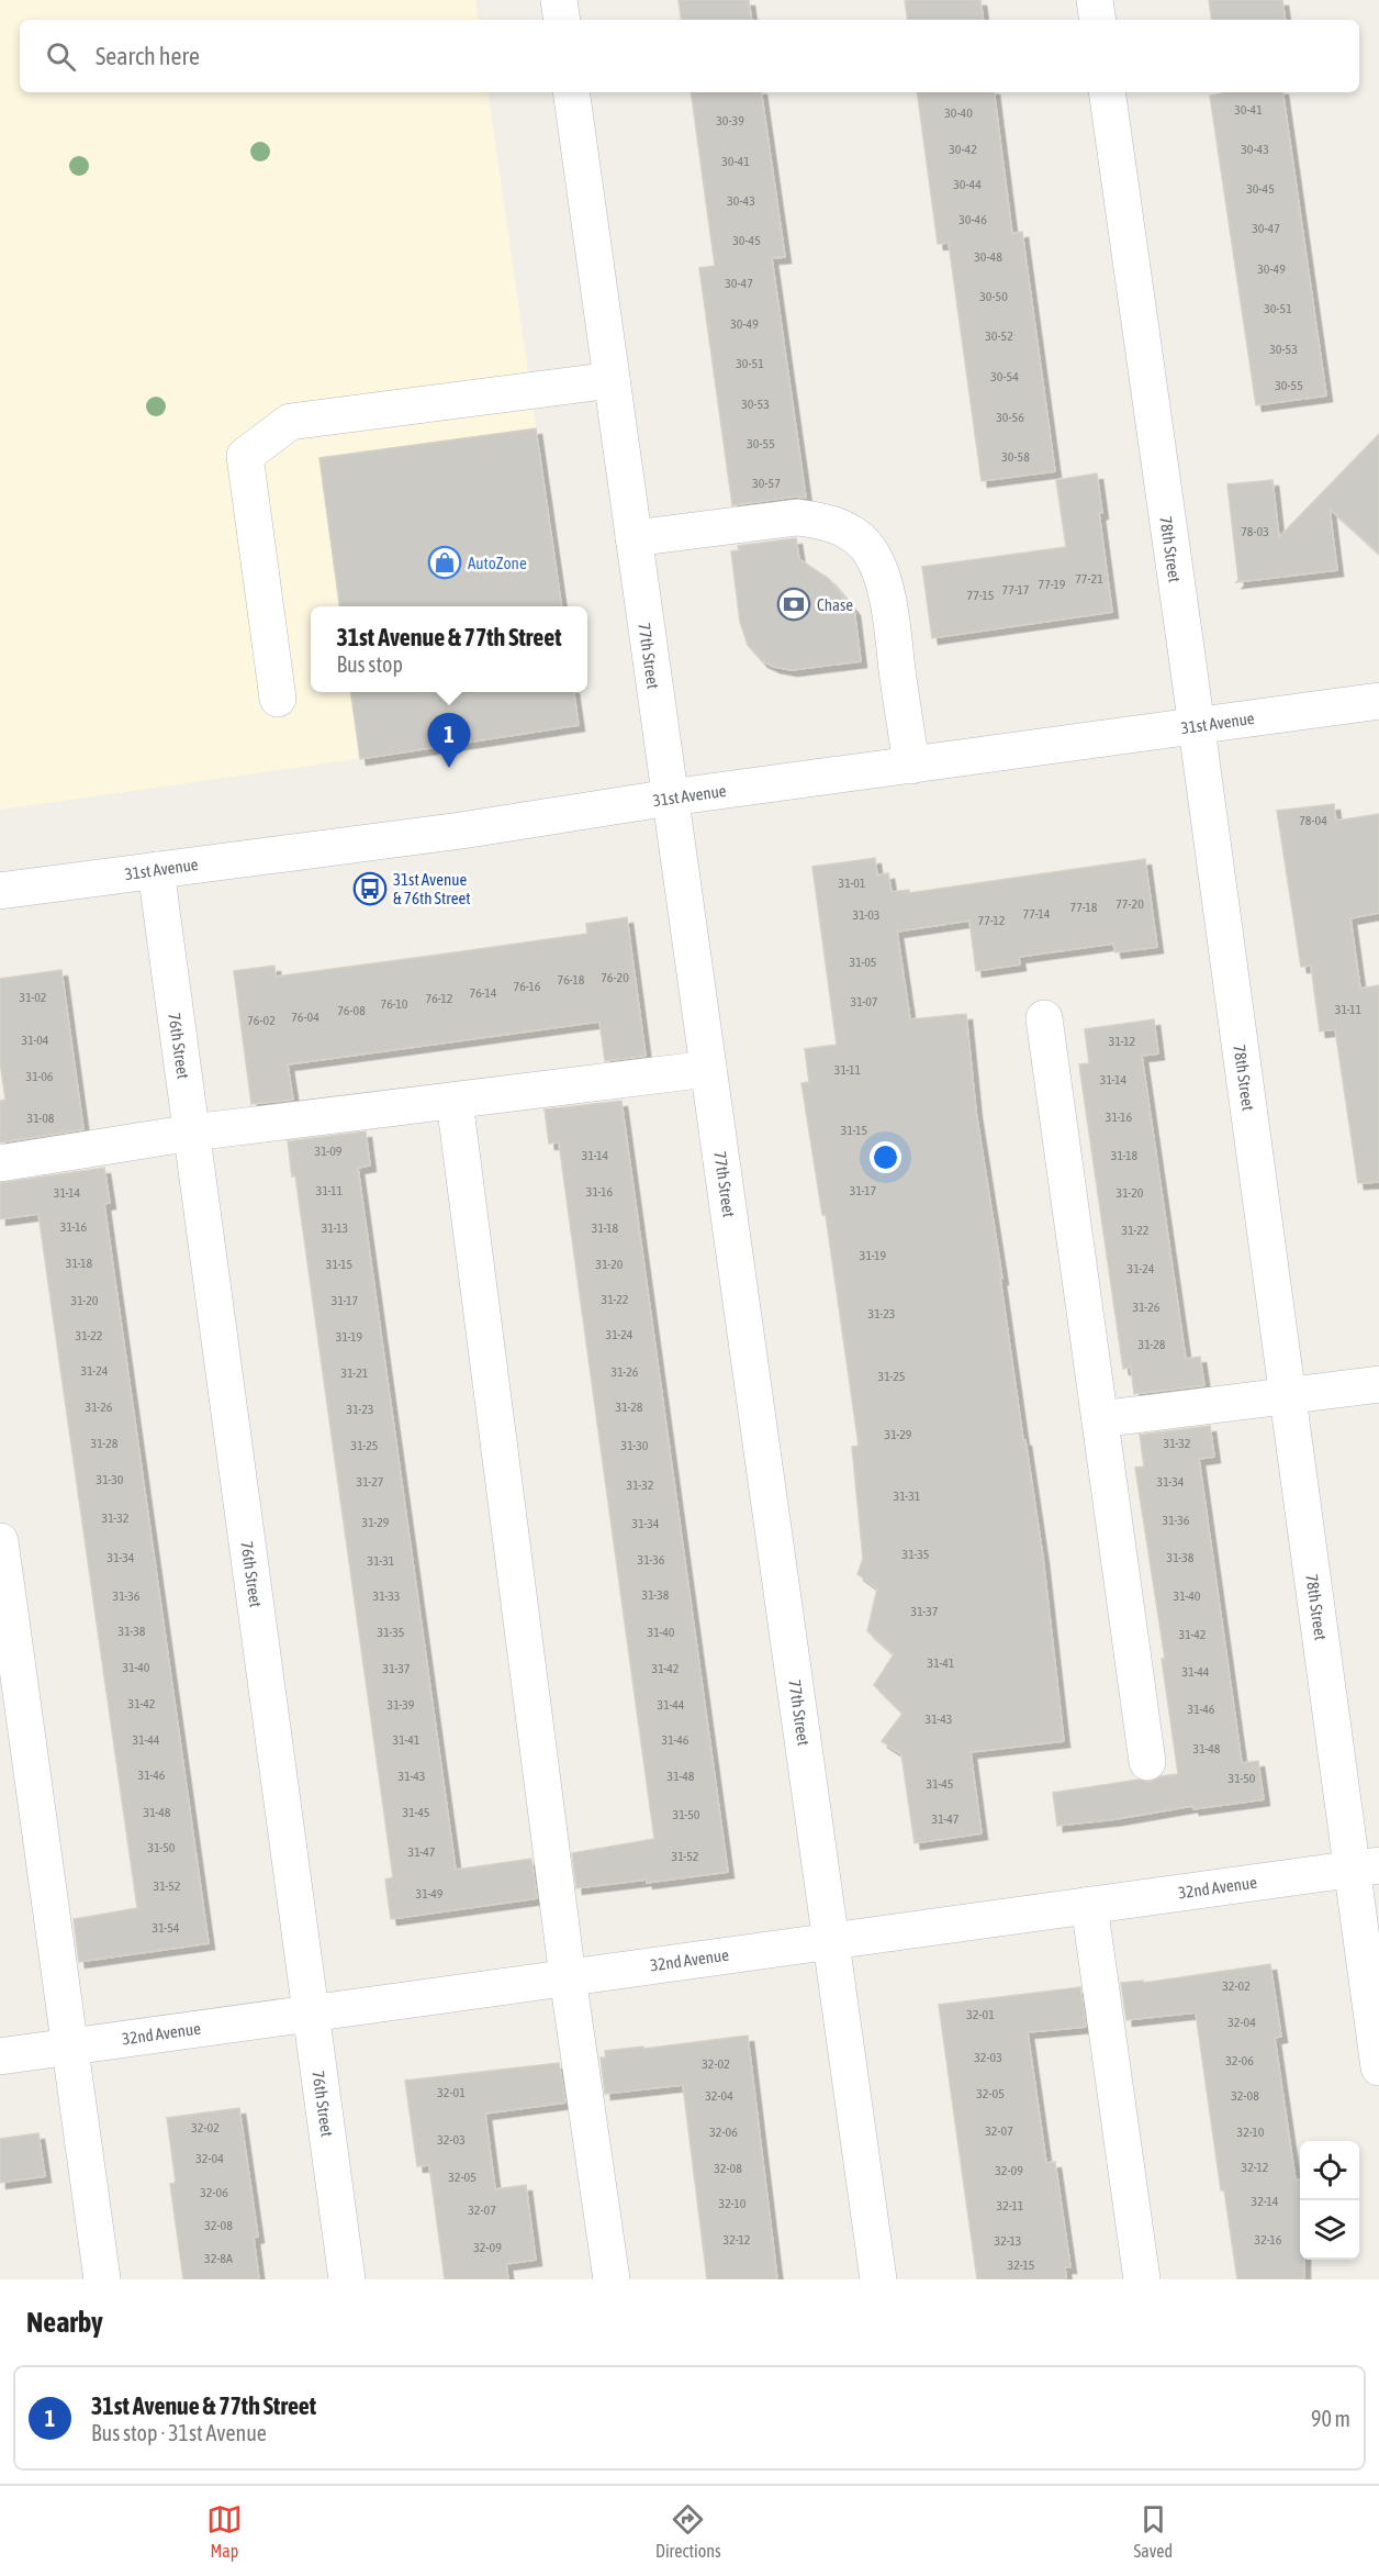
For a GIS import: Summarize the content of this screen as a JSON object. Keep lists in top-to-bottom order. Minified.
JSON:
{"streets":{"street":["78th Street","77th Street","31st Avenue","76th Street","32nd Avenue"]},"crossings":[["78th Street","31st Avenue"],["78th Street","32nd Avenue"],["77th Street","31st Avenue"],["77th Street","32nd Avenue"],["31st Avenue","76th Street"],["76th Street","32nd Avenue"]],"places":{"shop":["AutoZone"],"bank":["Chase"],"bus stop":["31st Avenue & 76th Street"]},"house_numbers":["30-41","30-40","30-39","30-42","30-43","30-41","30-44","30-45","30-43","30-46","30-47","30-45","30-48","30-49","30-47","30-50","30-51","30-49","30-52","30-53","30-51","30-54","30-55","30-53","30-56","30-55","30-58","30-57","78-03","77-21","77-19","77-17","77-15","78-04","31-01","77-20","77-18","77-14","31-03","77-12","31-05","76-20","76-18","76-16","76-14","31-02","76-12","31-07","76-10","31-11","76-08","76-04","76-02","31-04","31-12","31-11","31-06","31-14","31-16","31-08","31-15","31-09","31-14","31-18","31-11","31-17","31-16","31-14","31-20","31-16","31-13","31-18","31-22","31-19","31-18","31-15","31-20","31-24","31-22","31-20","31-17","31-26","31-23","31-24","31-22","31-19","31-28","31-24","31-26","31-21","31-25","31-26","31-28","31-23","31-29","31-28","31-32","31-25","31-30","31-30","31-27","31-34","31-32","31-31","31-32","31-36","31-29","31-34","31-35","31-34","31-38","31-36","31-31","31-38","31-36","31-33","31-40","31-37","31-38","31-35","31-40","31-42","31-41","31-40","31-37","31-42","31-44","31-42","31-39","31-44","31-46","31-43","31-44","31-41","31-46","31-48","31-46","31-43","31-48","31-50","31-45","31-48","31-45","31-50","31-47","31-50","31-47","31-52","31-52","31-49","31-54","32-02","32-01","32-04","32-03","32-06","32-02","32-01","32-05","32-04","32-08","32-02","32-07","32-06","32-10","32-03","32-04","32-12","32-08","32-09","32-05","32-06","32-14","32-10","32-11","32-07","32-08","32-12","32-16","32-13","32-09","32-8A","32-15"],"page":{"search":"Search here","popup":["31st Avenue & 77th Street","Bus stop"],"pins":"1","heading":"Nearby","list":[{"mark":"1","name":"31st Avenue & 77th Street","note":"Bus stop · 31st Avenue","value":"90 m"}],"nav":["Map","Directions","Saved"]}}
